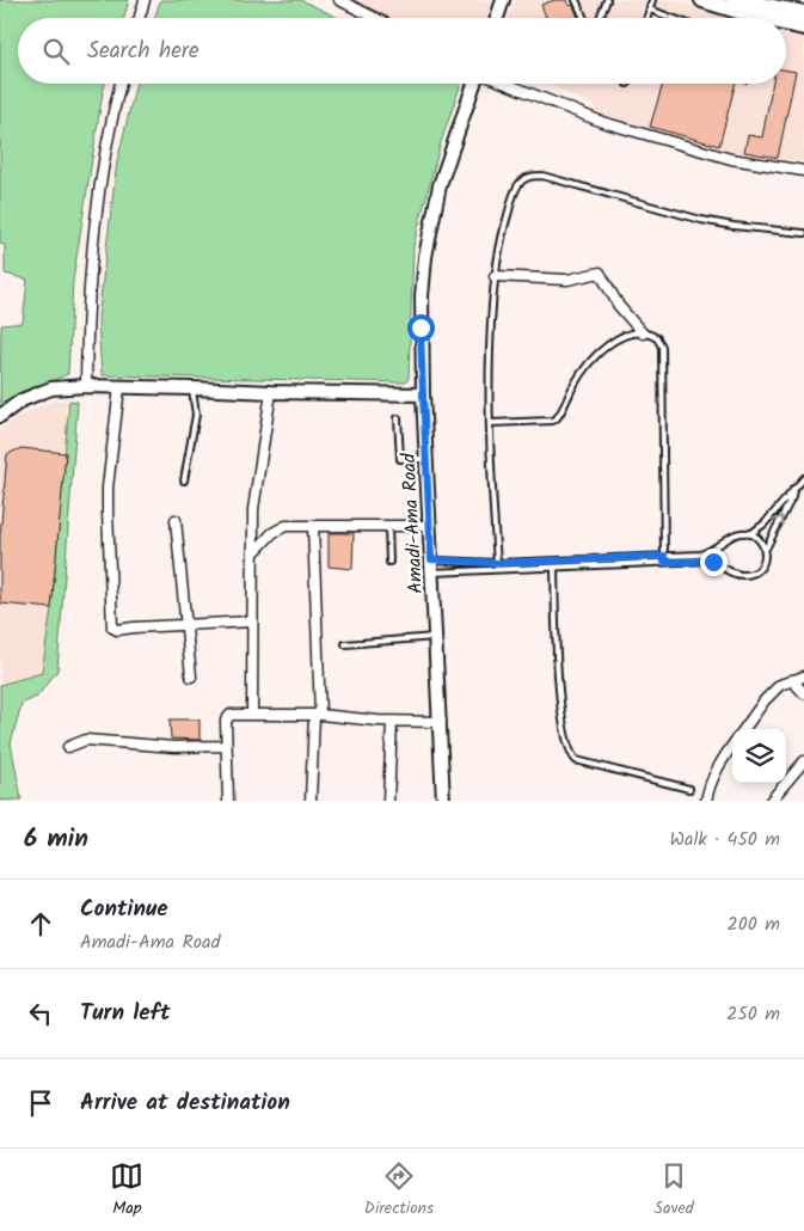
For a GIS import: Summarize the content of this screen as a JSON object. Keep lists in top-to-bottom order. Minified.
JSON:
{"streets":{"street":["Amadi-Ama Road"]},"page":{"search":"Search here","heading":["6 min","Walk · 450 m"],"list":[["Continue","Amadi-Ama Road","200 m"],["Turn left","250 m"],"Arrive at destination"],"nav":["Map","Directions","Saved"]}}
